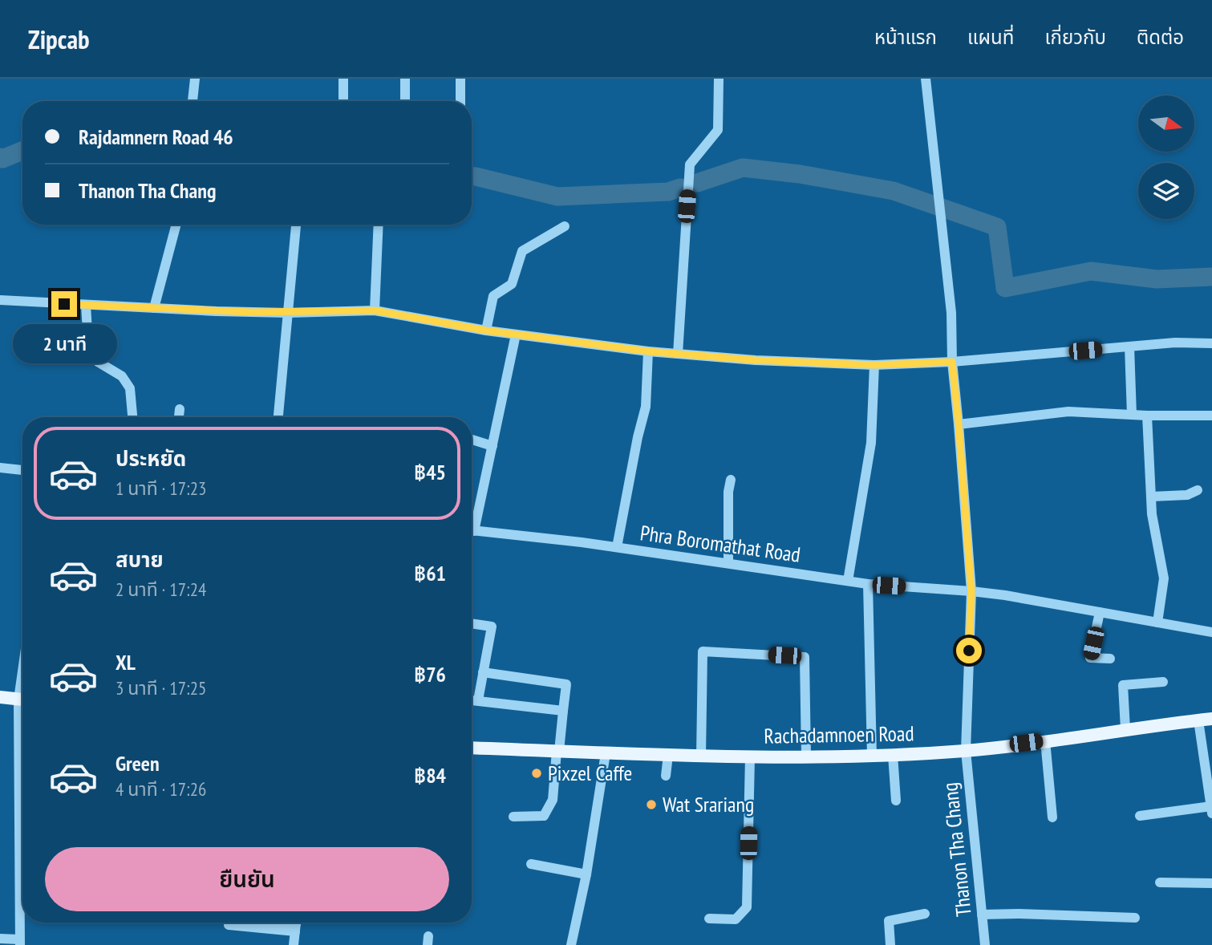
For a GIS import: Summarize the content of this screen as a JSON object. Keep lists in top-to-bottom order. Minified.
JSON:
{"streets":{"main road":["Rachadamnoen Road"],"street":["Phra Boromathat Road","Thanon Tha Chang"]},"crossings":[["Phra Boromathat Road","Thanon Tha Chang"],["Rachadamnoen Road","Thanon Tha Chang"]],"places":["Pixzel Caffe","Wat Srariang"],"north":"right","page":{"header":"Zipcab","nav":["หน้าแรก","แผนที่","เกี่ยวกับ","ติดต่อ"],"banner":["Rajdamnern Road 46","Thanon Tha Chang"],"bubble":"2 นาที","list":[{"name":"ประหยัด","note":"1 นาที · 17:23","value":"฿45"},{"name":"สบาย","note":"2 นาที · 17:24","value":"฿61"},{"name":"XL","note":"3 นาที · 17:25","value":"฿76"},{"name":"Green","note":"4 นาที · 17:26","value":"฿84"}],"buttons":"ยืนยัน"}}
